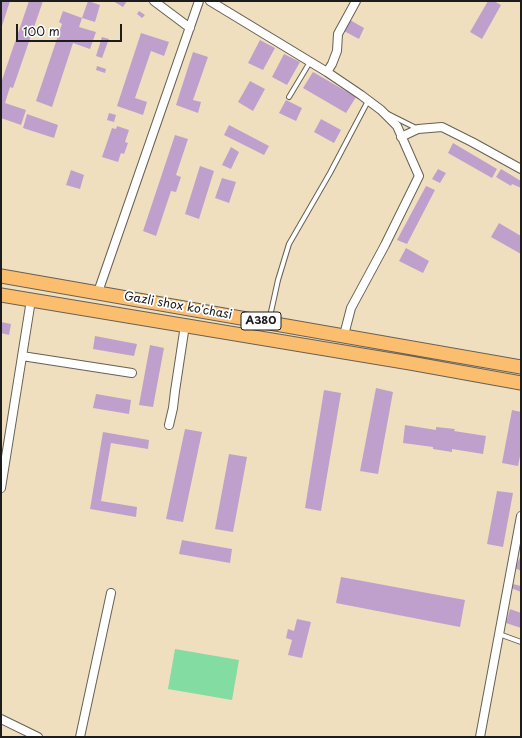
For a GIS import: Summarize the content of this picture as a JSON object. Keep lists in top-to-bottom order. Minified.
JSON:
{"streets":{"highway":["Gazli shox ko'chasi","A380"]},"scale_bar":"100 m"}
